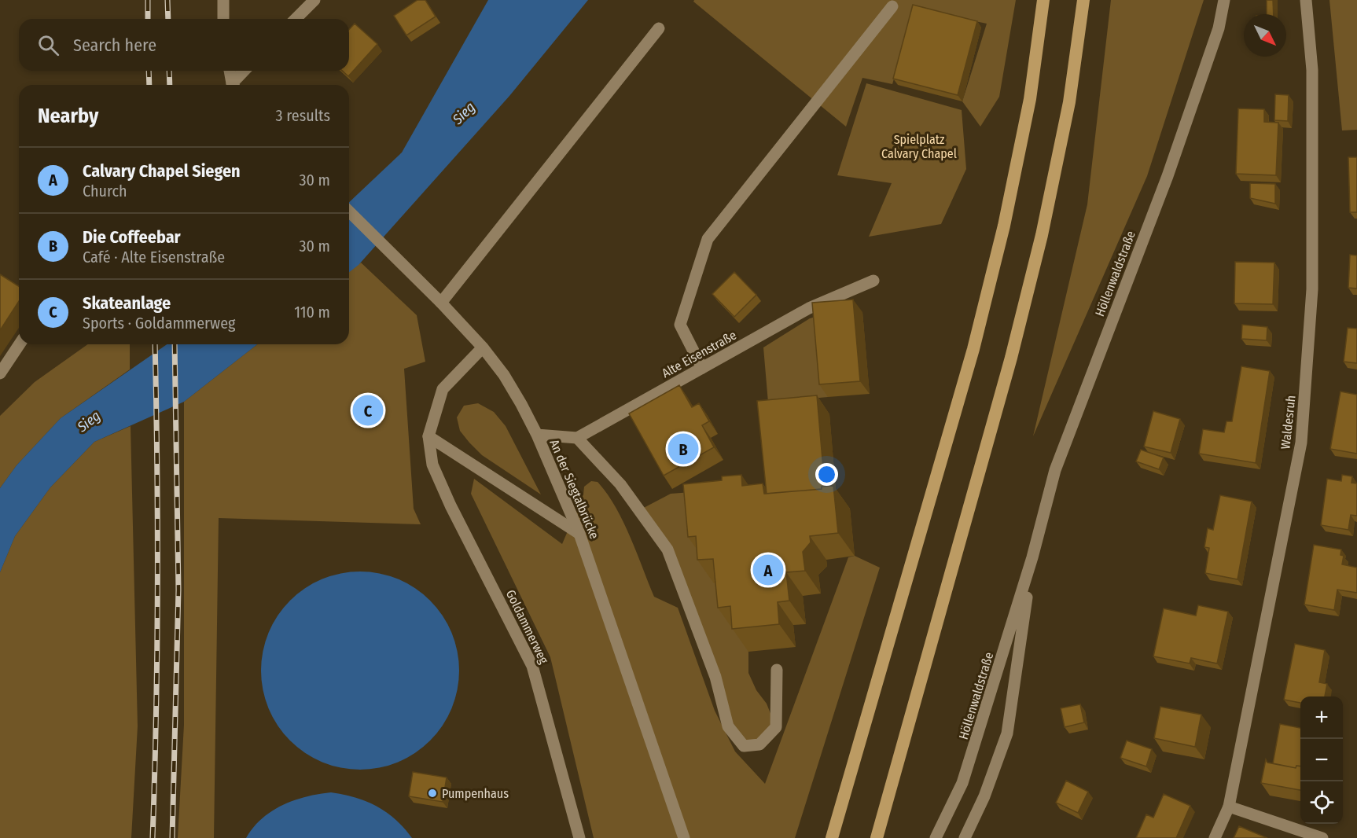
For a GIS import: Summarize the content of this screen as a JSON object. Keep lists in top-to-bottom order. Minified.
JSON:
{"streets":{"street":["Höllenwaldstraße","Alte Eisenstraße","Waldesruh","An der Siegtalbrücke","Goldammerweg"]},"crossings":[["An der Siegtalbrücke","Goldammerweg"]],"water":["Sieg"],"parks":["Spielplatz Calvary Chapel"],"places":["Pumpenhaus"],"north":"bottom right","page":{"search":"Search here","heading":["Nearby","3 results"],"list":[{"mark":"A","name":"Calvary Chapel Siegen","note":"Church","value":"30 m"},{"mark":"B","name":"Die Coffeebar","note":"Café · Alte Eisenstraße","value":"30 m"},{"mark":"C","name":"Skateanlage","note":"Sports · Goldammerweg","value":"110 m"}],"pins":["C","B","A"],"map_buttons":["+","−"]}}
